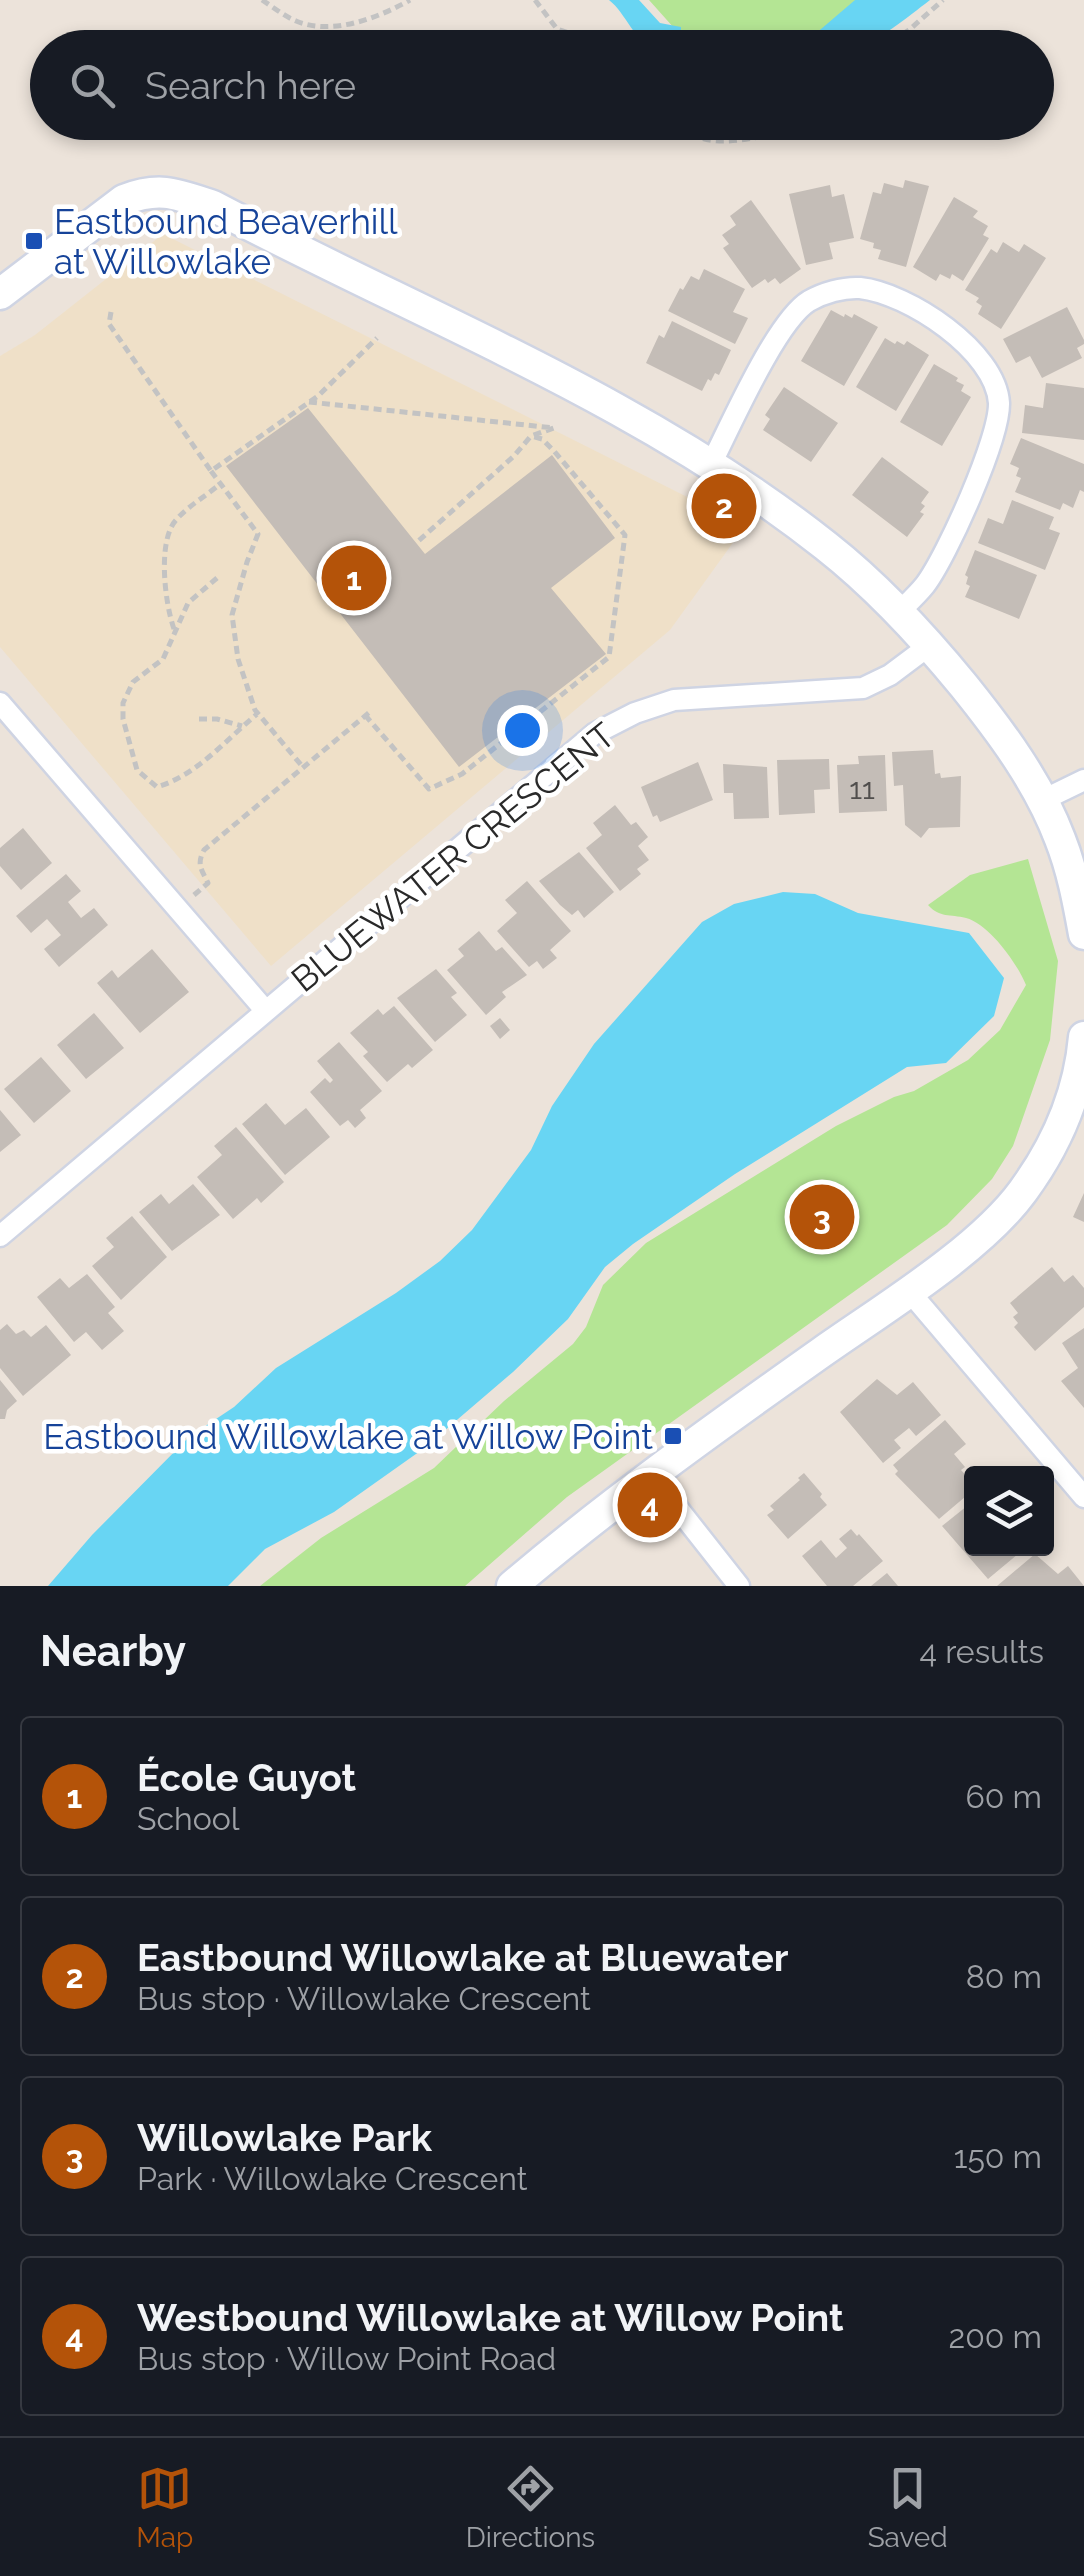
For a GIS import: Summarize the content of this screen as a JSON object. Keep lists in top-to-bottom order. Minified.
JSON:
{"streets":{"street":["BLUEWATER CRESCENT"]},"places":{"transit":["Eastbound Beaverhill at Willowlake","Eastbound Willowlake at Willow Point"]},"house_numbers":["11"],"page":{"search":"Search here","pins":["2","1","3","4"],"heading":["Nearby","4 results"],"list":[{"mark":"1","name":"École Guyot","note":"School","value":"60 m"},{"mark":"2","name":"Eastbound Willowlake at Bluewater","note":"Bus stop · Willowlake Crescent","value":"80 m"},{"mark":"3","name":"Willowlake Park","note":"Park · Willowlake Crescent","value":"150 m"},{"mark":"4","name":"Westbound Willowlake at Willow Point","note":"Bus stop · Willow Point Road","value":"200 m"}],"nav":["Map","Directions","Saved"]}}
